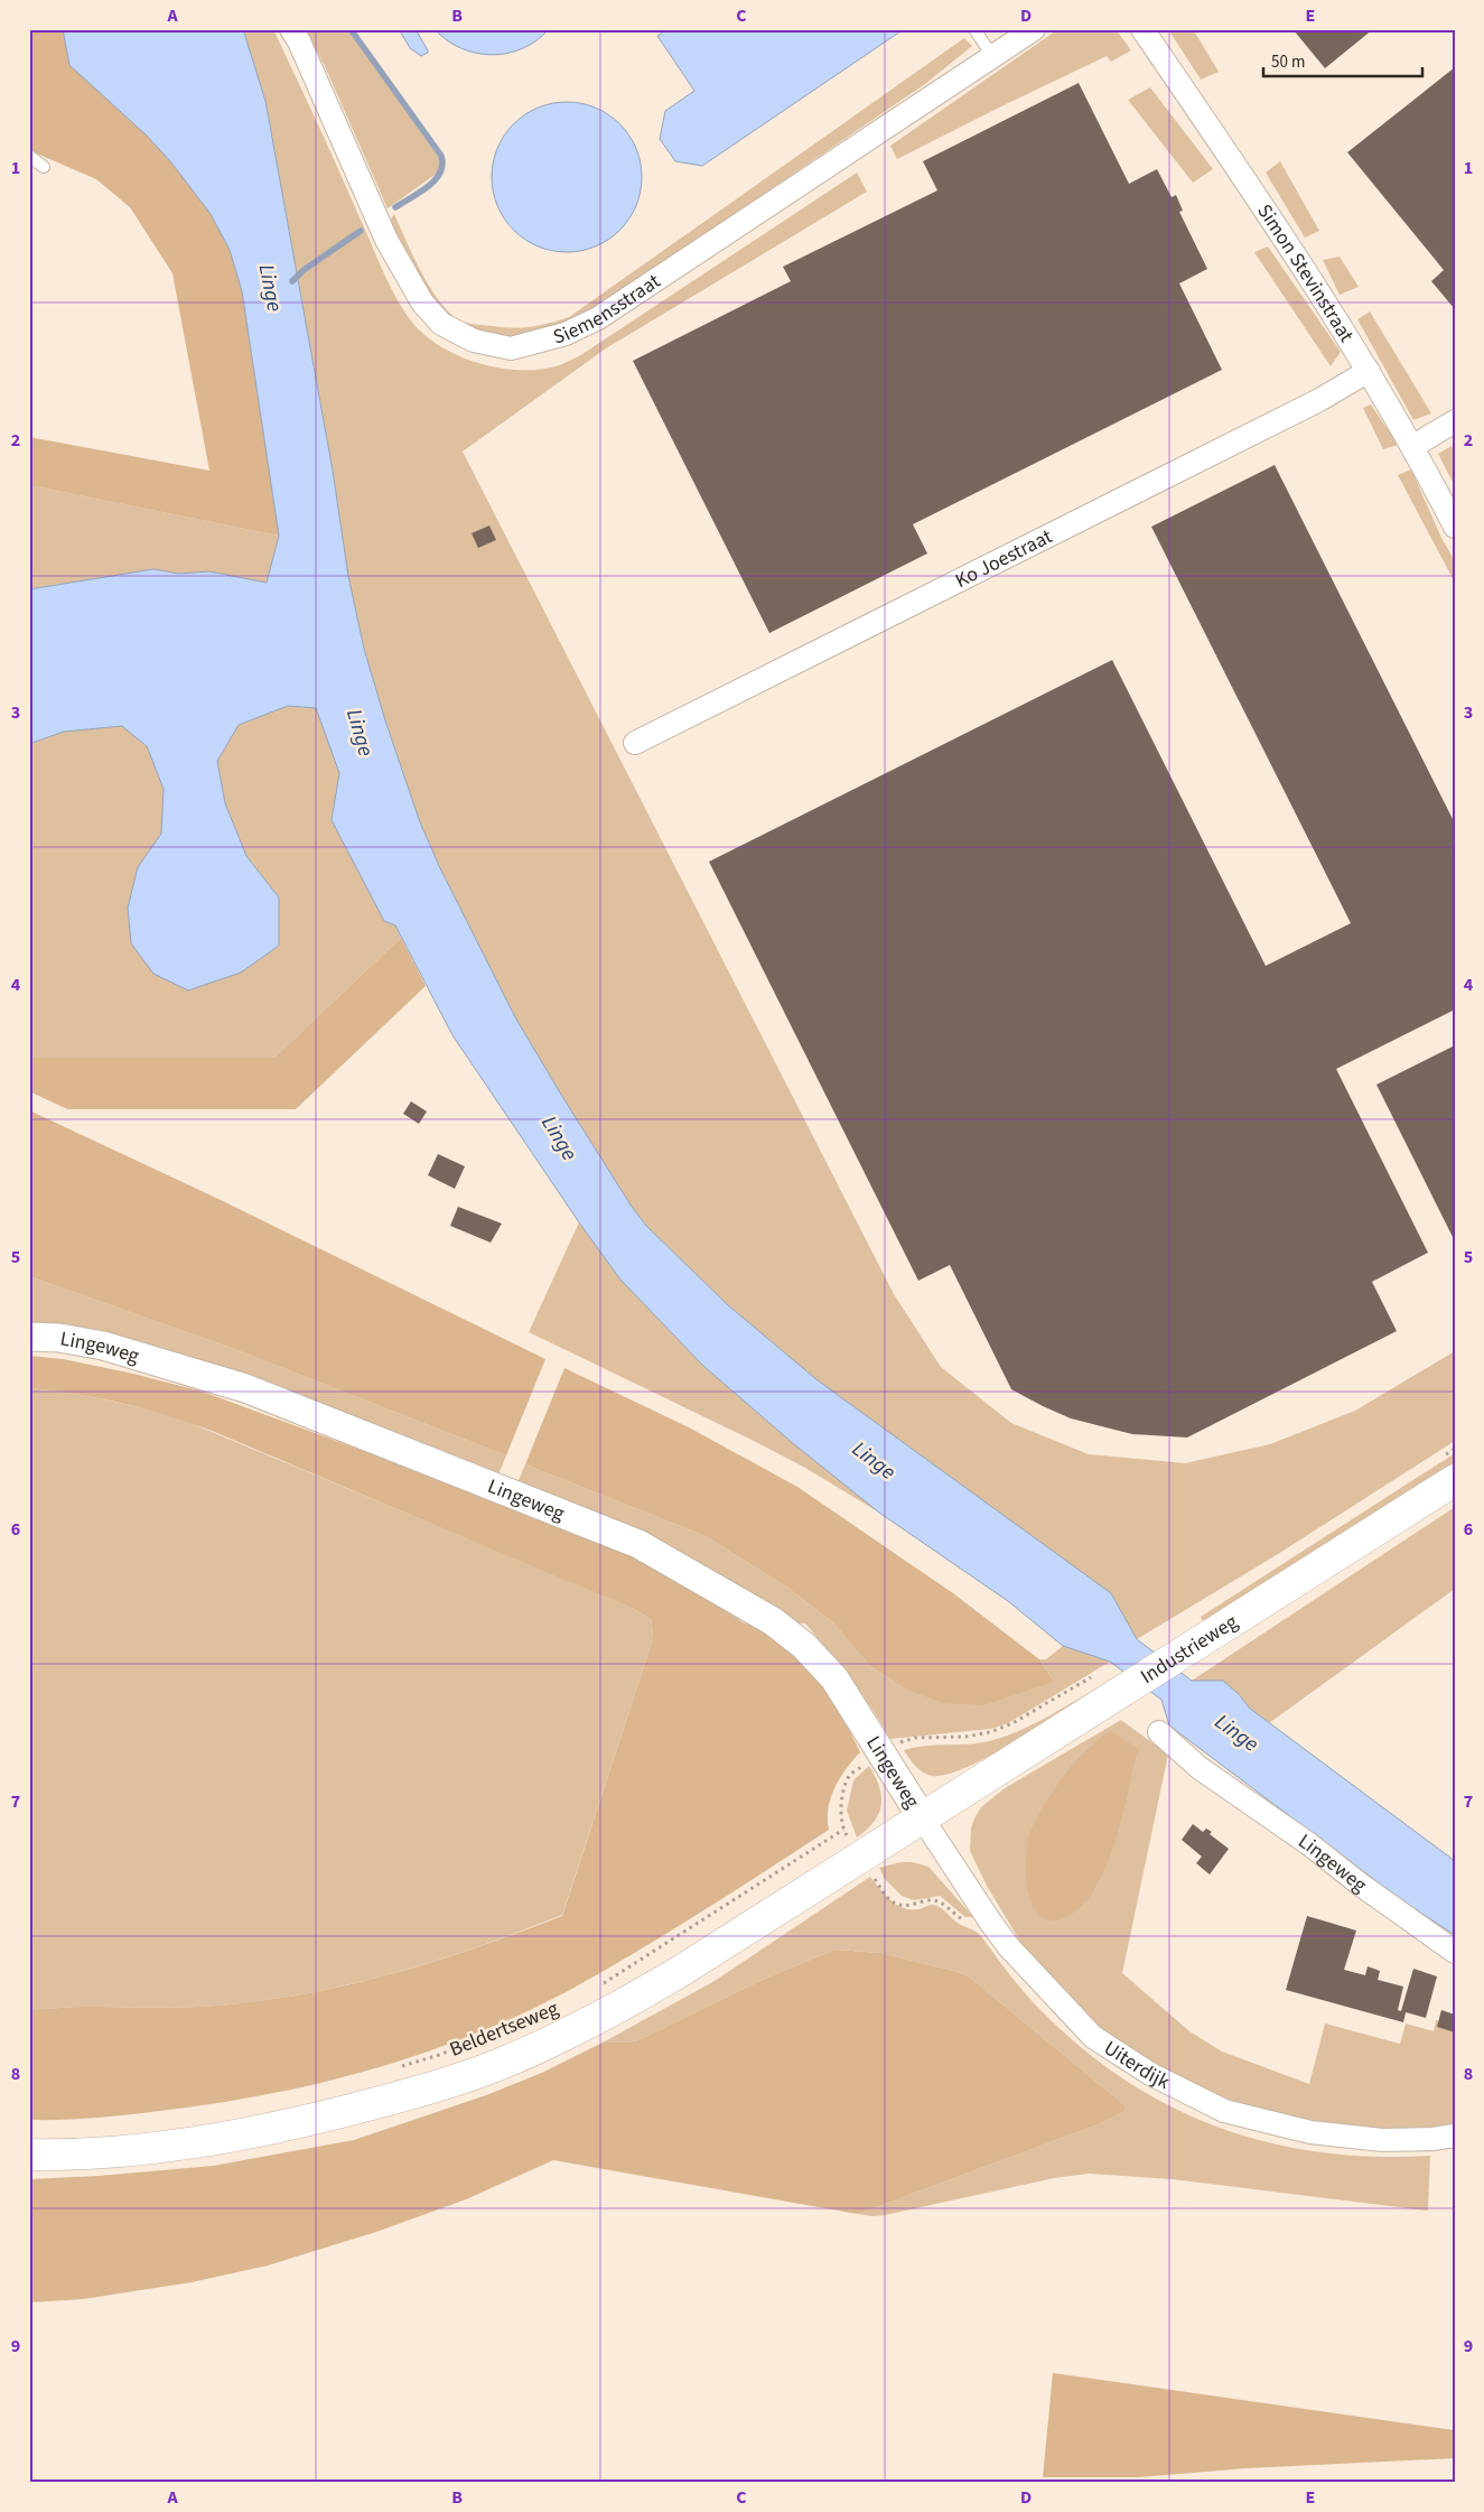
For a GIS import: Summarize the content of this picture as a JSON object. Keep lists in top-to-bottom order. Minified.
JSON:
{"streets":{"main road":["Industrieweg","Beldertseweg"],"street":["Simon Stevinstraat","Siemensstraat","Ko Joestraat","Lingeweg","Uiterdijk"]},"crossings":[["Simon Stevinstraat","Ko Joestraat"],["Lingeweg","Industrieweg"],["Lingeweg","Beldertseweg"],["Lingeweg","Uiterdijk"],["Industrieweg","Beldertseweg"],["Industrieweg","Uiterdijk"],["Beldertseweg","Uiterdijk"]],"water":["Linge"],"scale_bar":"50 m","grid":{"columns":["A","B","C","D","E"],"rows":["1","2","3","4","5","6","7","8","9"]}}
